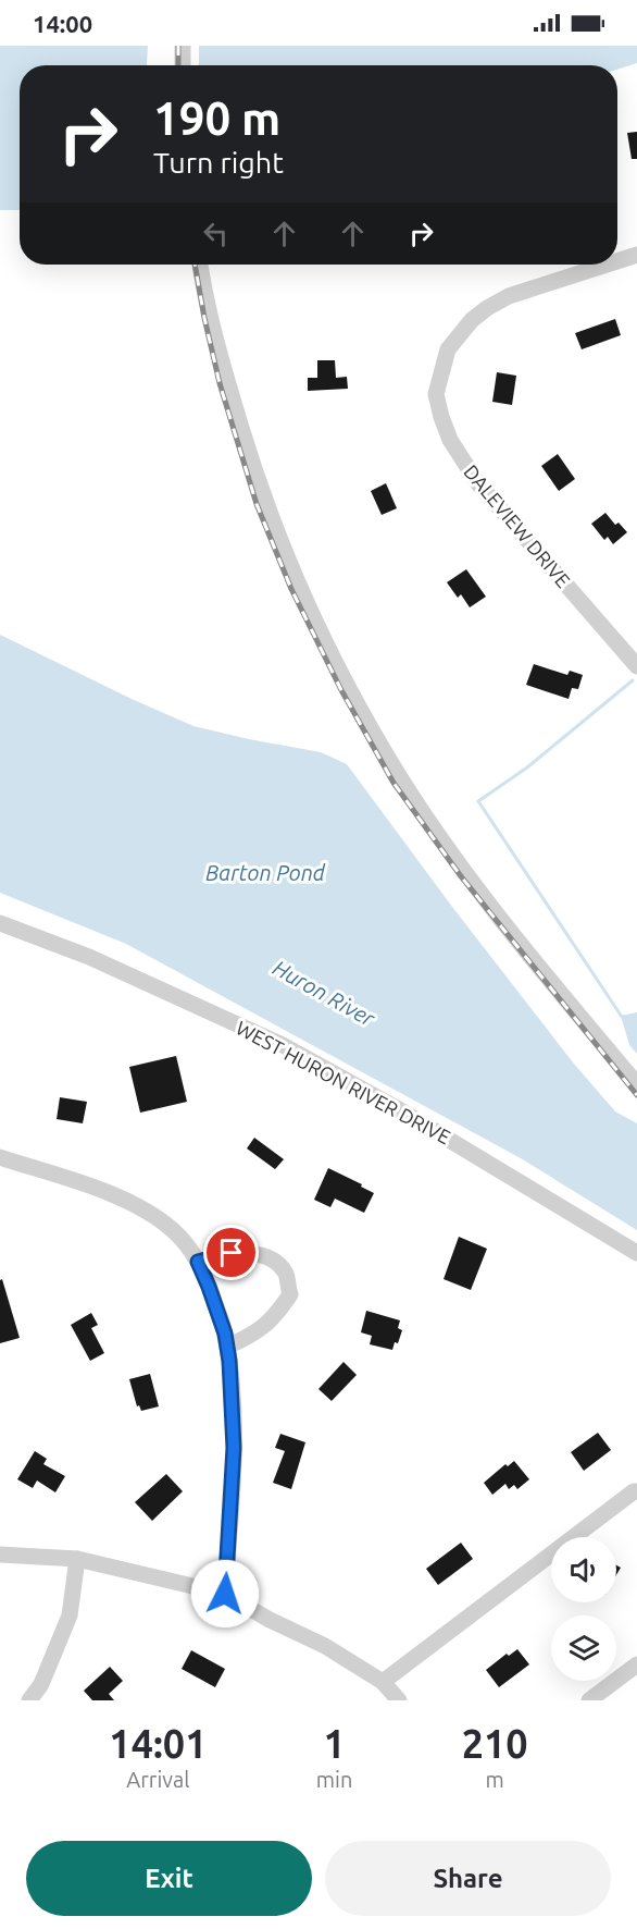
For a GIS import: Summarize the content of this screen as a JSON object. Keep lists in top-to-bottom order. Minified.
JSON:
{"streets":{"street":["DALEVIEW DRIVE","WEST HURON RIVER DRIVE"]},"water":["Barton Pond","Huron River"],"page":{"status":"14:00","turn":["190 m","Turn right"],"eta":["14:01","Arrival","1","min","210","m"],"buttons":["Exit","Share"]}}
